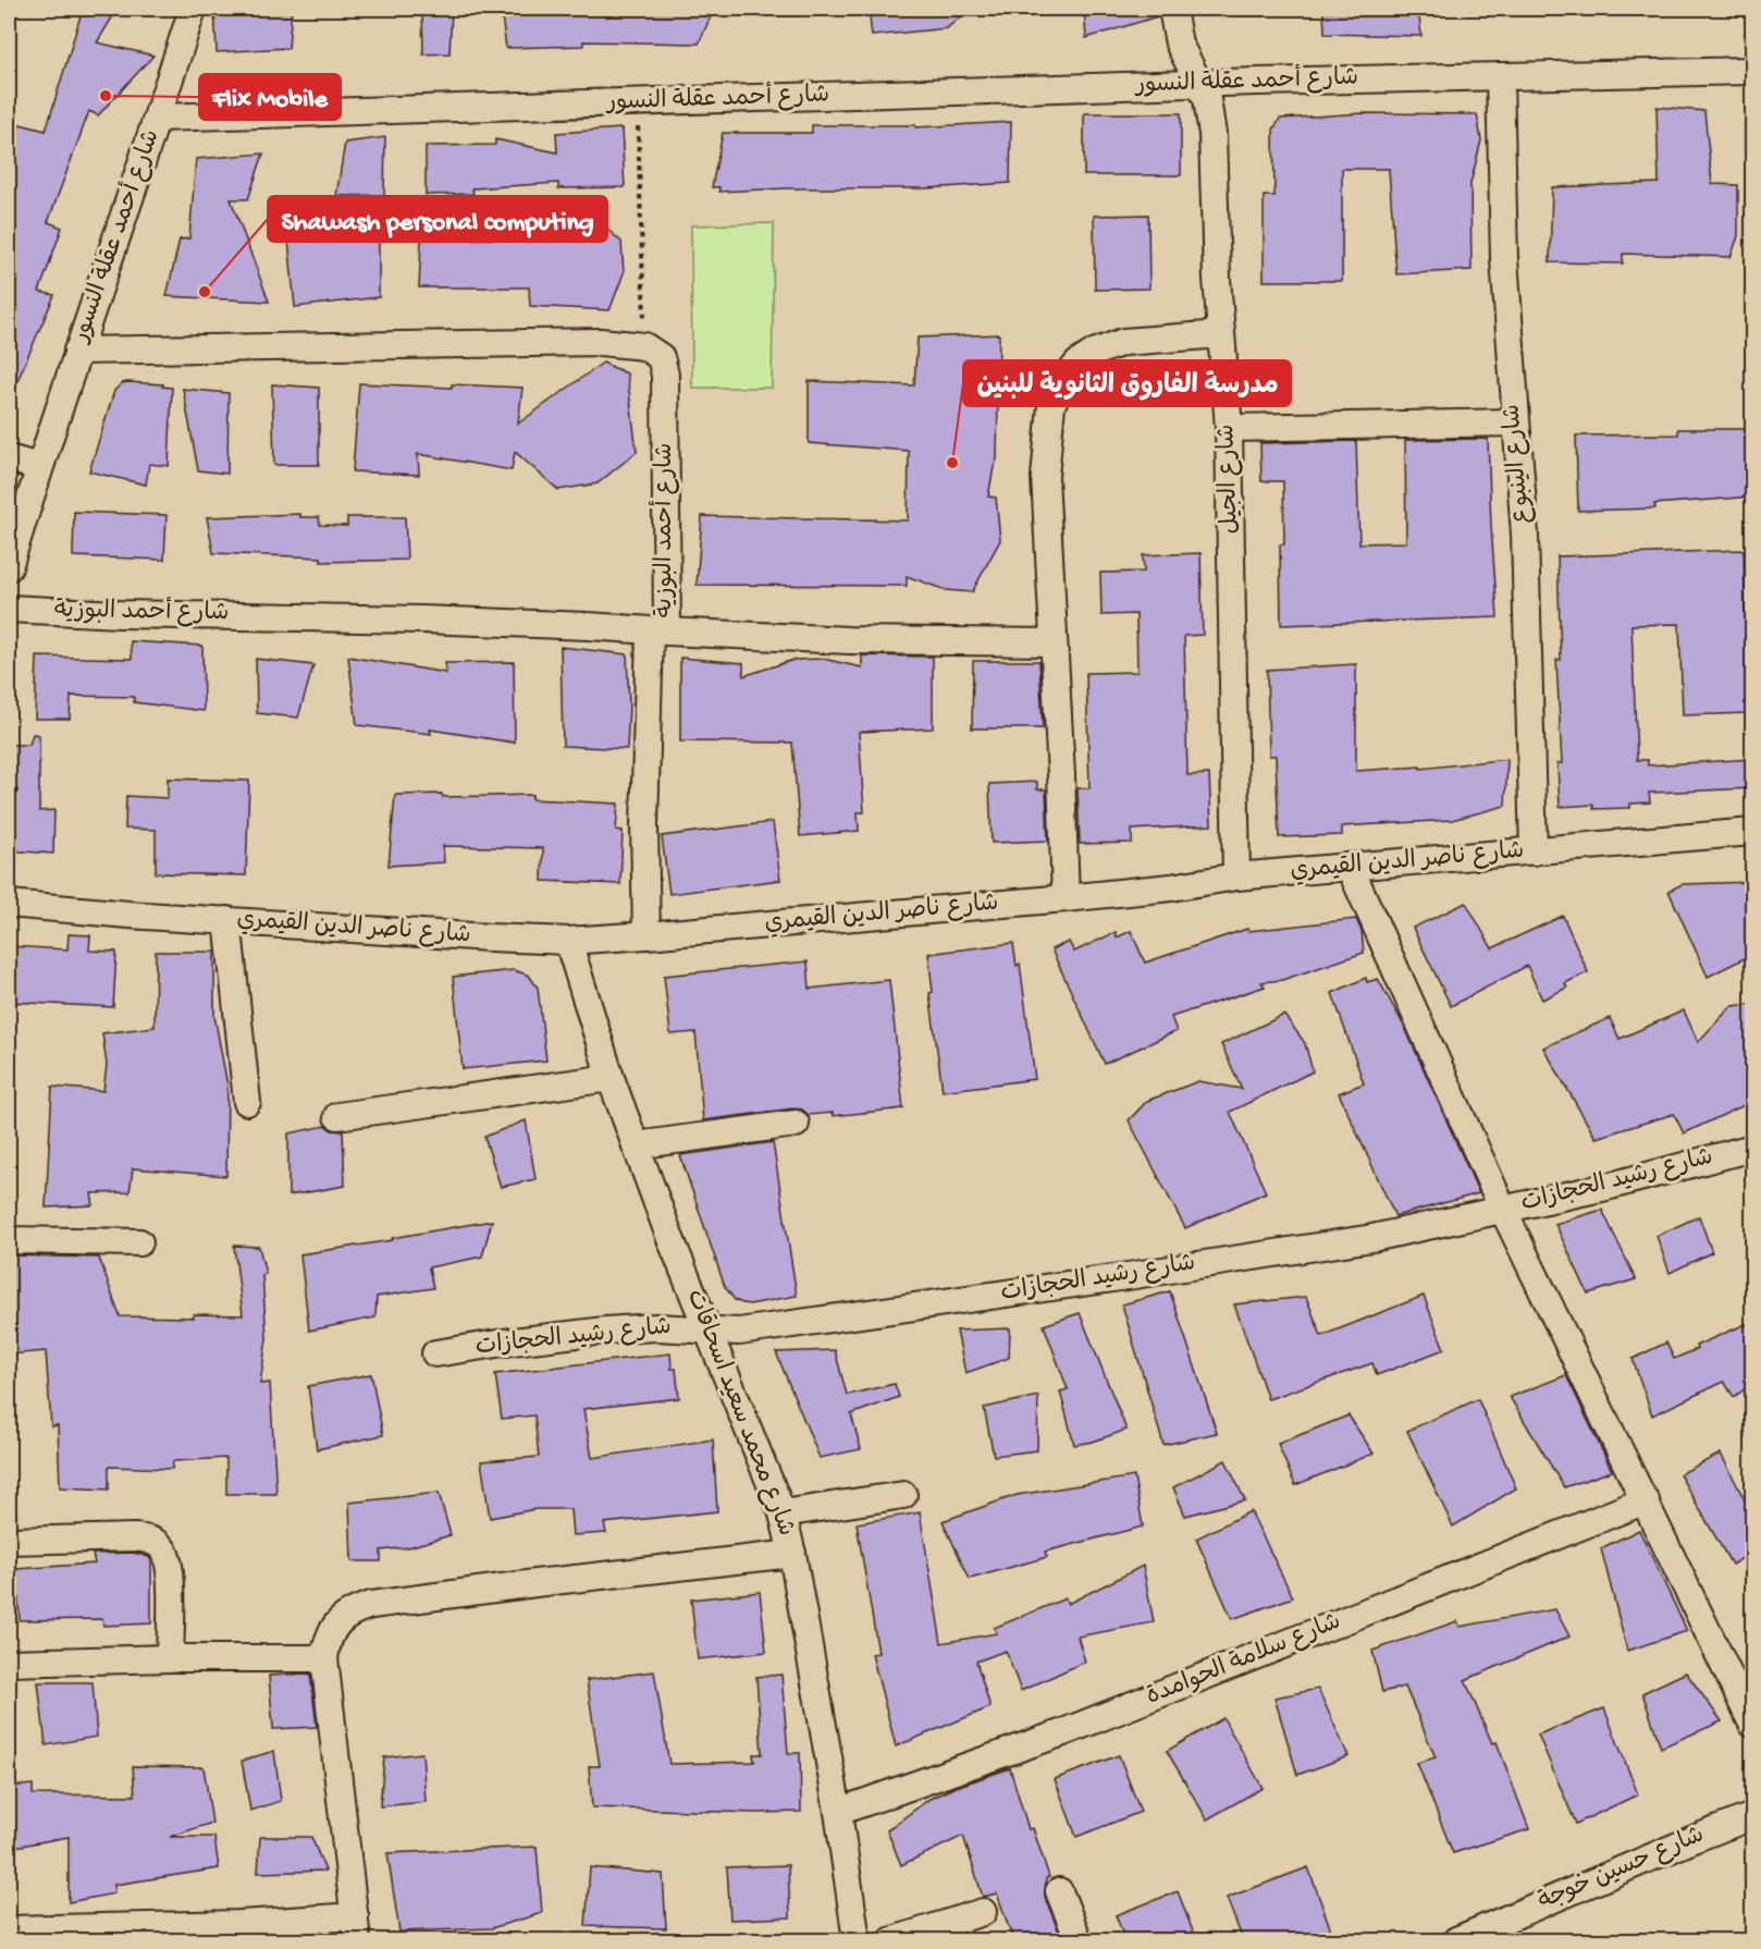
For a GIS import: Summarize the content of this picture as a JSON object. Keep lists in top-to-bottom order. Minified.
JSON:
{"streets":{"street":["شارع أحمد عقلة النسور","شارع الينبوع","شارع الجيل","شارع أحمد البوزية","شارع ناصر الدين القيمري","شارع رشيد الحجازات","شارع محمد سعيد اسحاقات","شارع سلامة الحوامدة","شارع حسين خوجة"]},"crossings":[["شارع أحمد عقلة النسور","شارع الينبوع"],["شارع أحمد عقلة النسور","شارع الجيل"],["شارع الينبوع","شارع ناصر الدين القيمري"],["شارع الجيل","شارع ناصر الدين القيمري"],["شارع ناصر الدين القيمري","شارع محمد سعيد اسحاقات"],["شارع رشيد الحجازات","شارع محمد سعيد اسحاقات"],["شارع محمد سعيد اسحاقات","شارع سلامة الحوامدة"]],"places":["Flix Mobile","Shawash personal computing","مدرسة الفاروق الثانوية للبنين"]}
